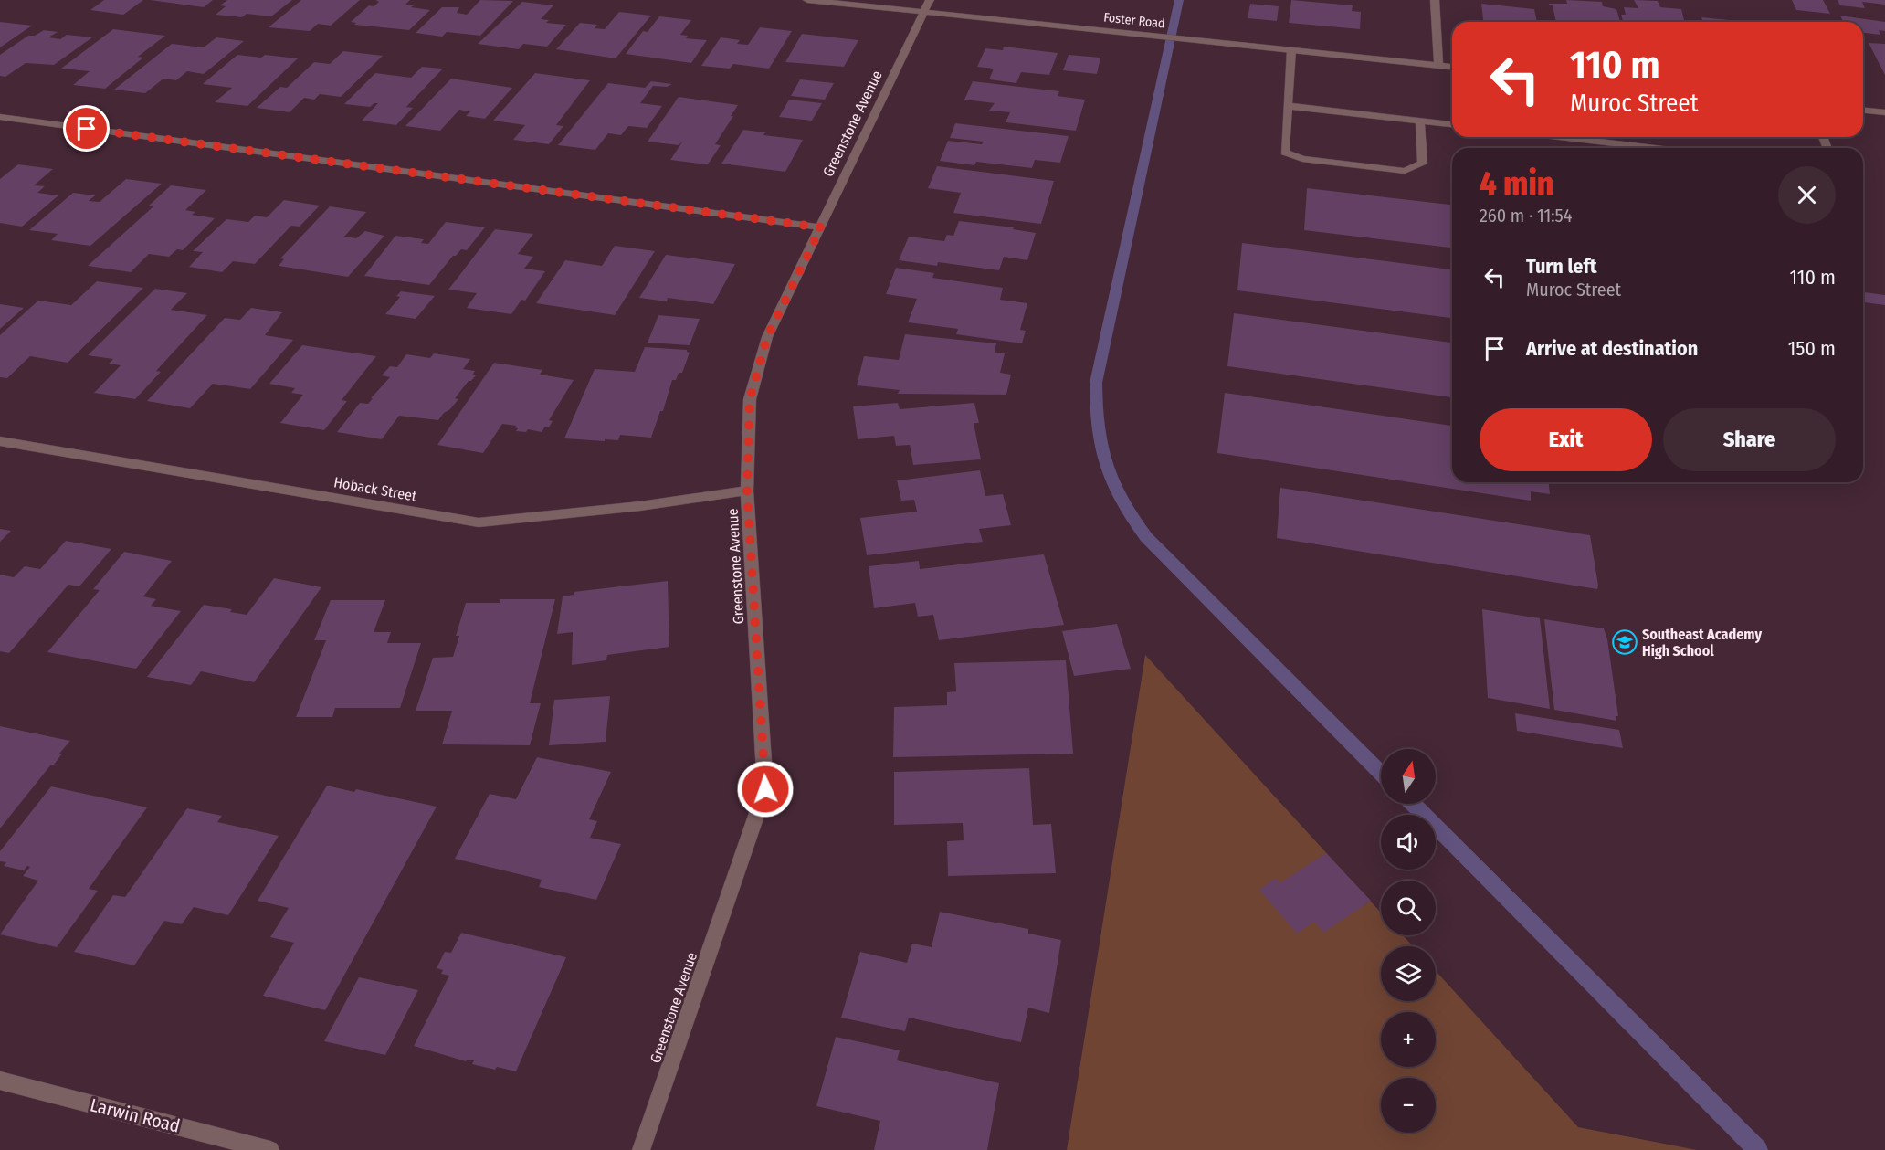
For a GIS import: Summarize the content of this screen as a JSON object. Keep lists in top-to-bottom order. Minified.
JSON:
{"streets":{"street":["Foster Road","Greenstone Avenue","Hoback Street","Larwin Road"]},"crossings":[["Foster Road","Greenstone Avenue"],["Greenstone Avenue","Hoback Street"]],"places":{"school or university":["Southeast Academy High School"]},"north":"top","page":{"turn":["110 m","Muroc Street"],"heading":["4 min","260 m · 11:54"],"list":[{"name":"Turn left","note":"Muroc Street","value":"110 m"},{"name":"Arrive at destination","value":"150 m"}],"buttons":["Exit","Share"],"map_buttons":["+","−"]}}
